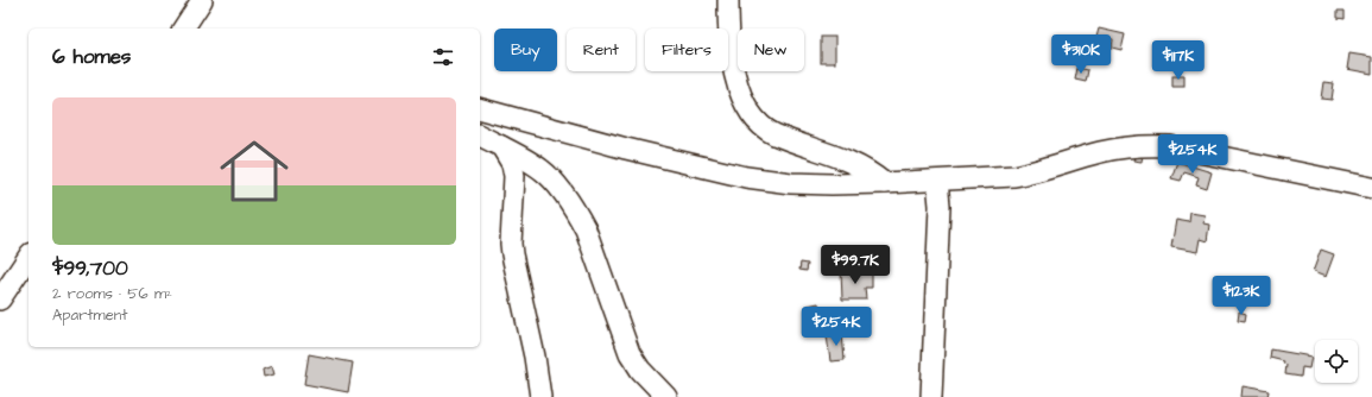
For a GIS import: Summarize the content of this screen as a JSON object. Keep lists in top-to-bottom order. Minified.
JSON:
{"page":{"chip":["Buy","Rent","Filters","New"],"heading":"6 homes","price":["$310K","$117K","$254K","$99.7K","$123K","$254K"],"list":[{"name":"$99,700","note":"2 rooms · 56 m² · Apartment"}]}}
